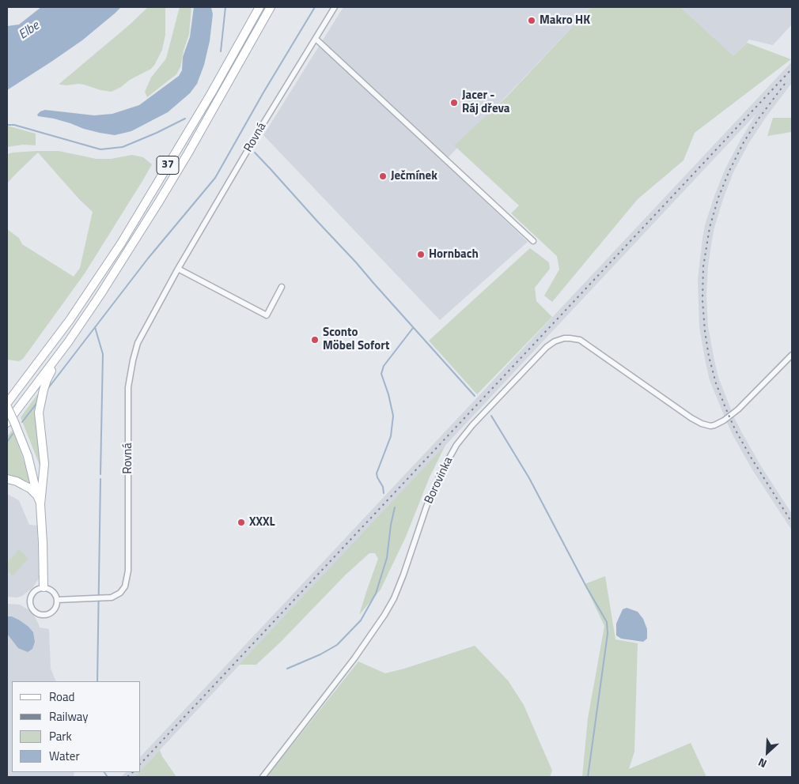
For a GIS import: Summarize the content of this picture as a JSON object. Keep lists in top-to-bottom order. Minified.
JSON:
{"streets":{"main road":["37"],"street":["Rovná","Borovinka"]},"water":["Elbe"],"places":["Makro HK","Jacer - Ráj dřeva","Ječmínek","Hornbach","Sconto Möbel Sofort","XXXL"],"legend":["Road","Railway","Park","Water"],"north":"bottom left"}
